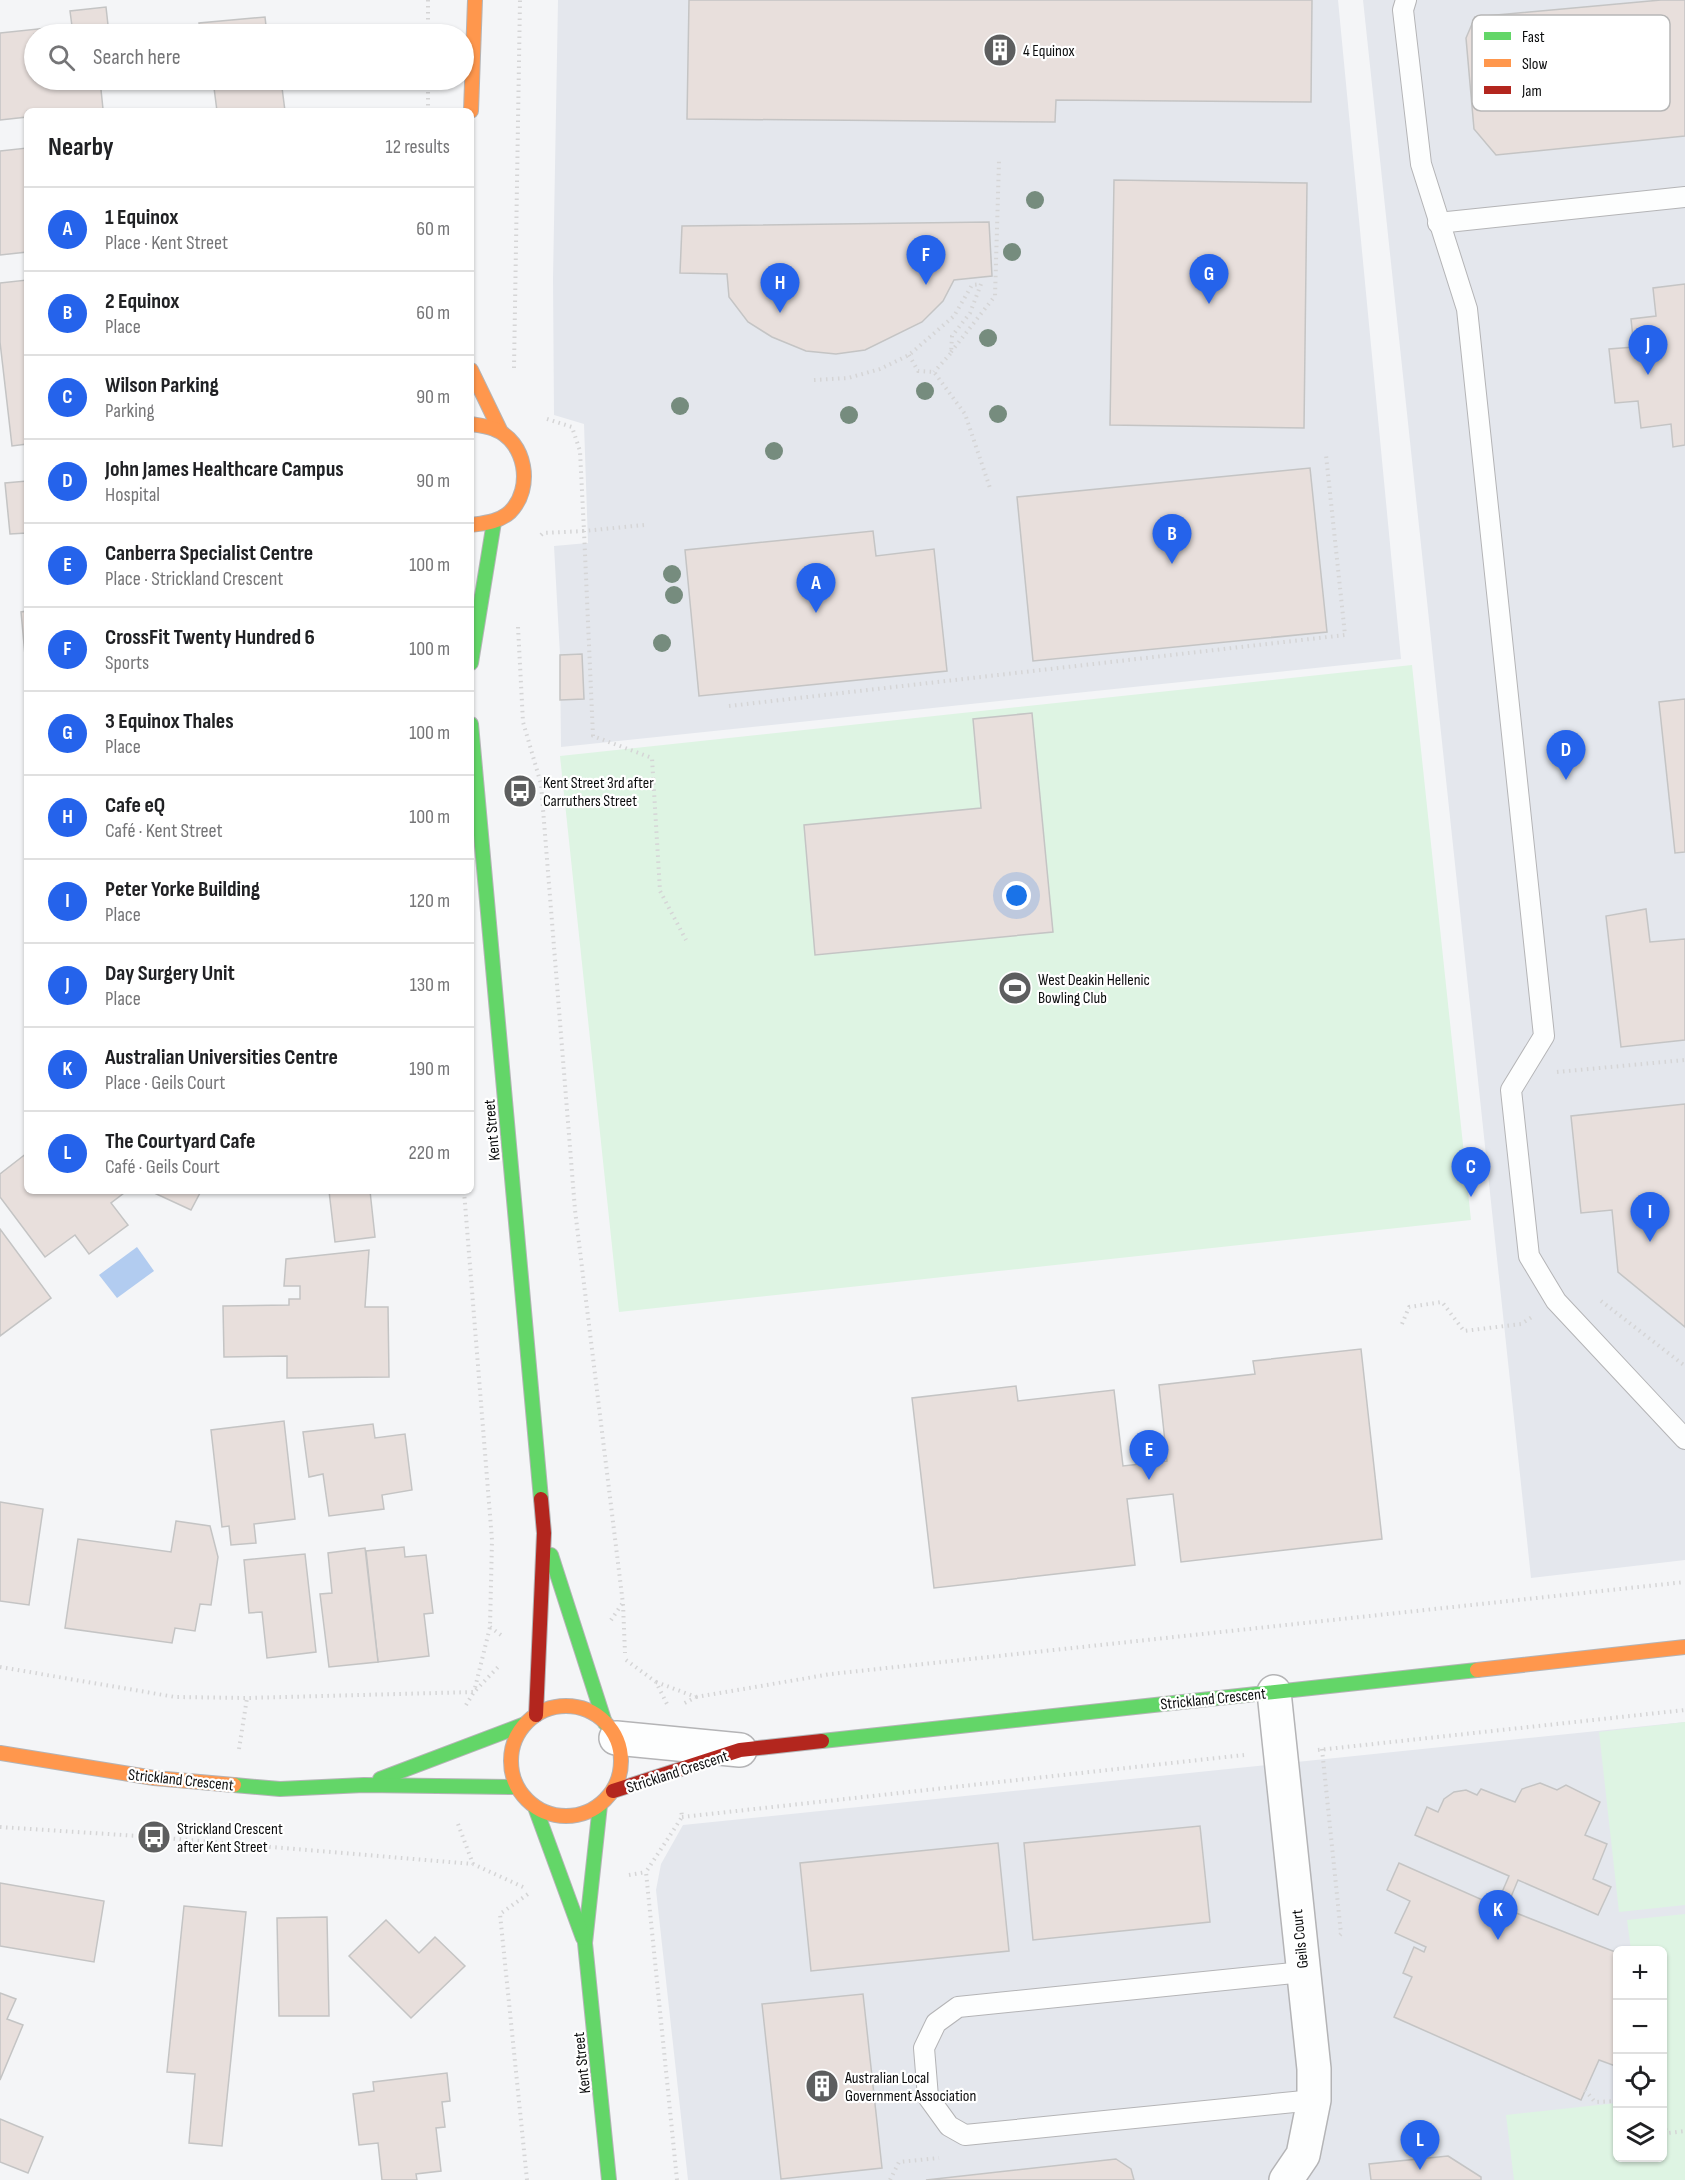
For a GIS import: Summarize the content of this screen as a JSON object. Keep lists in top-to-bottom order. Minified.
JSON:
{"streets":{"main road":["Kent Street","Strickland Crescent"],"street":["Geils Court"]},"crossings":[["Kent Street","Strickland Crescent"],["Strickland Crescent","Geils Court"]],"places":{"building":["4 Equinox","Australian Local Government Association"],"bus stop":["Kent Street 3rd after Carruthers Street","Strickland Crescent after Kent Street"],"sports":["West Deakin Hellenic Bowling Club"]},"legend":["Fast","Slow","Jam"],"page":{"search":"Search here","heading":["Nearby","12 results"],"list":[{"mark":"A","name":"1 Equinox","note":"Place · Kent Street","value":"60 m"},{"mark":"B","name":"2 Equinox","note":"Place","value":"60 m"},{"mark":"C","name":"Wilson Parking","note":"Parking","value":"90 m"},{"mark":"D","name":"John James Healthcare Campus","note":"Hospital","value":"90 m"},{"mark":"E","name":"Canberra Specialist Centre","note":"Place · Strickland Crescent","value":"100 m"},{"mark":"F","name":"CrossFit Twenty Hundred 6","note":"Sports","value":"100 m"},{"mark":"G","name":"3 Equinox Thales","note":"Place","value":"100 m"},{"mark":"H","name":"Cafe eQ","note":"Café · Kent Street","value":"100 m"},{"mark":"I","name":"Peter Yorke Building","note":"Place","value":"120 m"},{"mark":"J","name":"Day Surgery Unit","note":"Place","value":"130 m"},{"mark":"K","name":"Australian Universities Centre","note":"Place · Geils Court","value":"190 m"},{"mark":"L","name":"The Courtyard Cafe","note":"Café · Geils Court","value":"220 m"}],"pins":["F","G","H","J","B","A","D","C","I","E","K","L"],"map_buttons":["+","−"]}}
